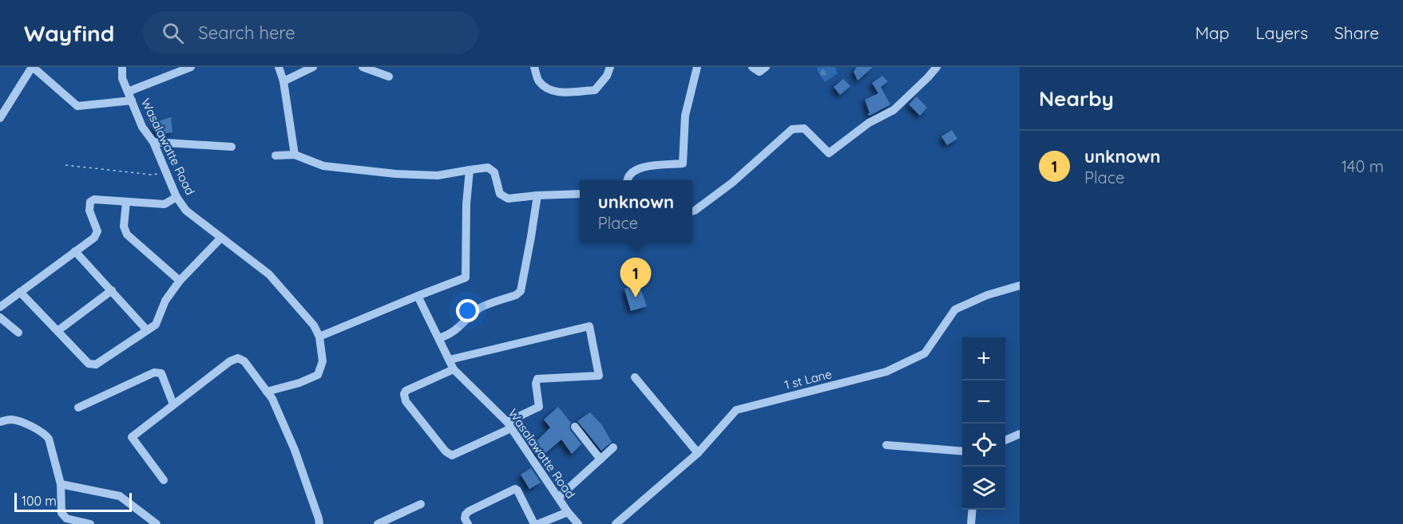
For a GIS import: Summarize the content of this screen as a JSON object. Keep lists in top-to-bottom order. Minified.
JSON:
{"streets":{"street":["Wasalawatte Road","1 st Lane"]},"scale_bar":"100 m","page":{"header":"Wayfind","search":"Search here","nav":["Map","Layers","Share"],"heading":"Nearby","list":[{"mark":"1","name":"unknown","note":"Place","value":"140 m"}],"popup":["unknown","Place"],"pins":"1","map_buttons":["+","−"],"scale":"100 m"}}
